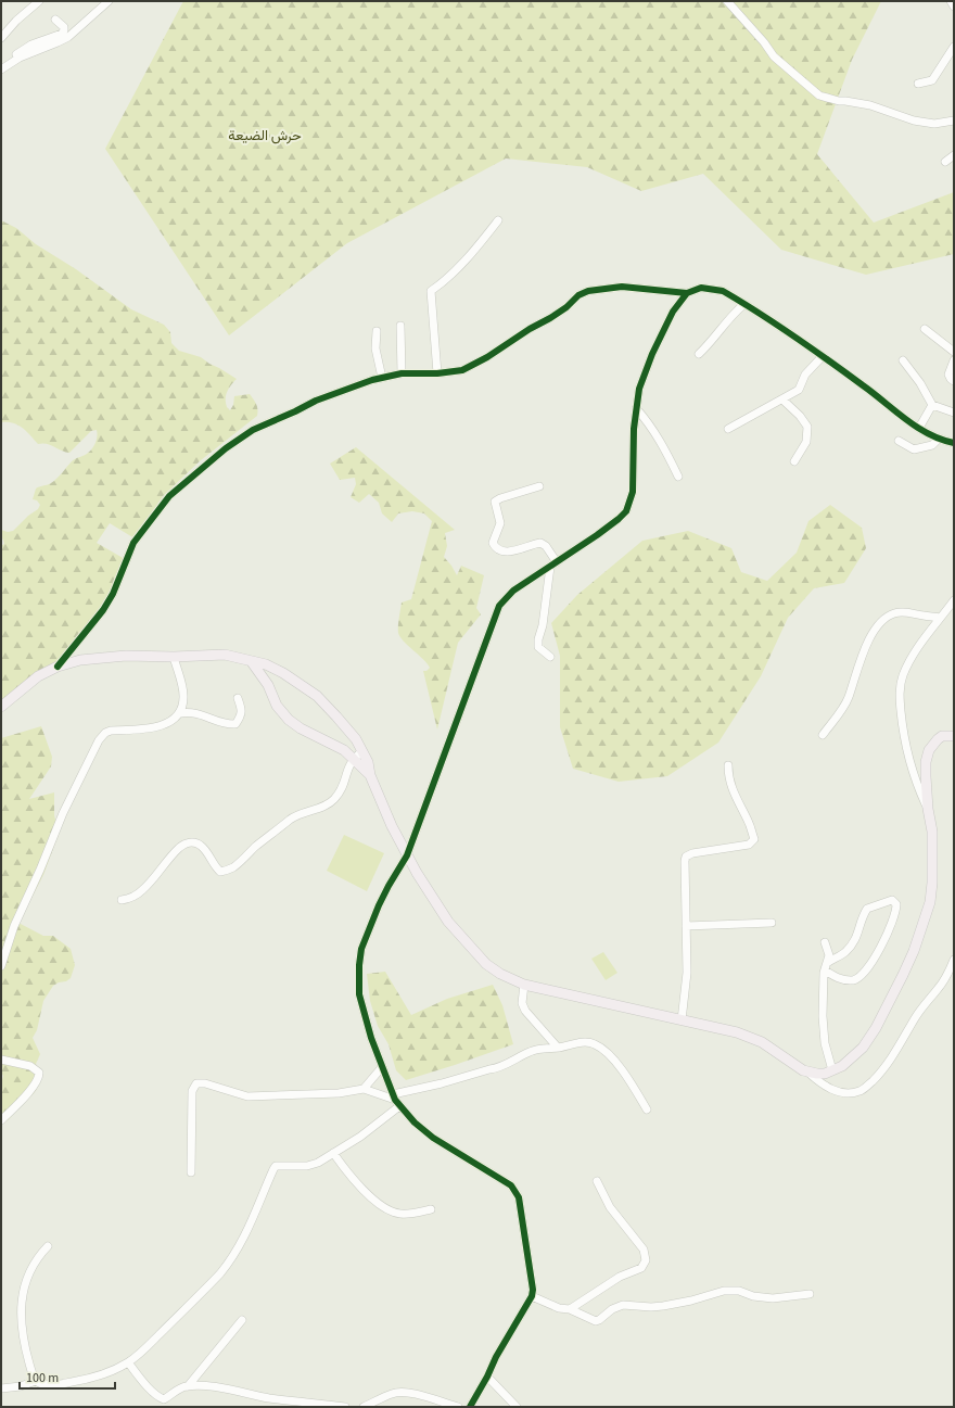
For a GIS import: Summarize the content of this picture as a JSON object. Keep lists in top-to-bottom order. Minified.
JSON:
{"parks":["حرش الضيعة"],"scale_bar":"100 m"}
